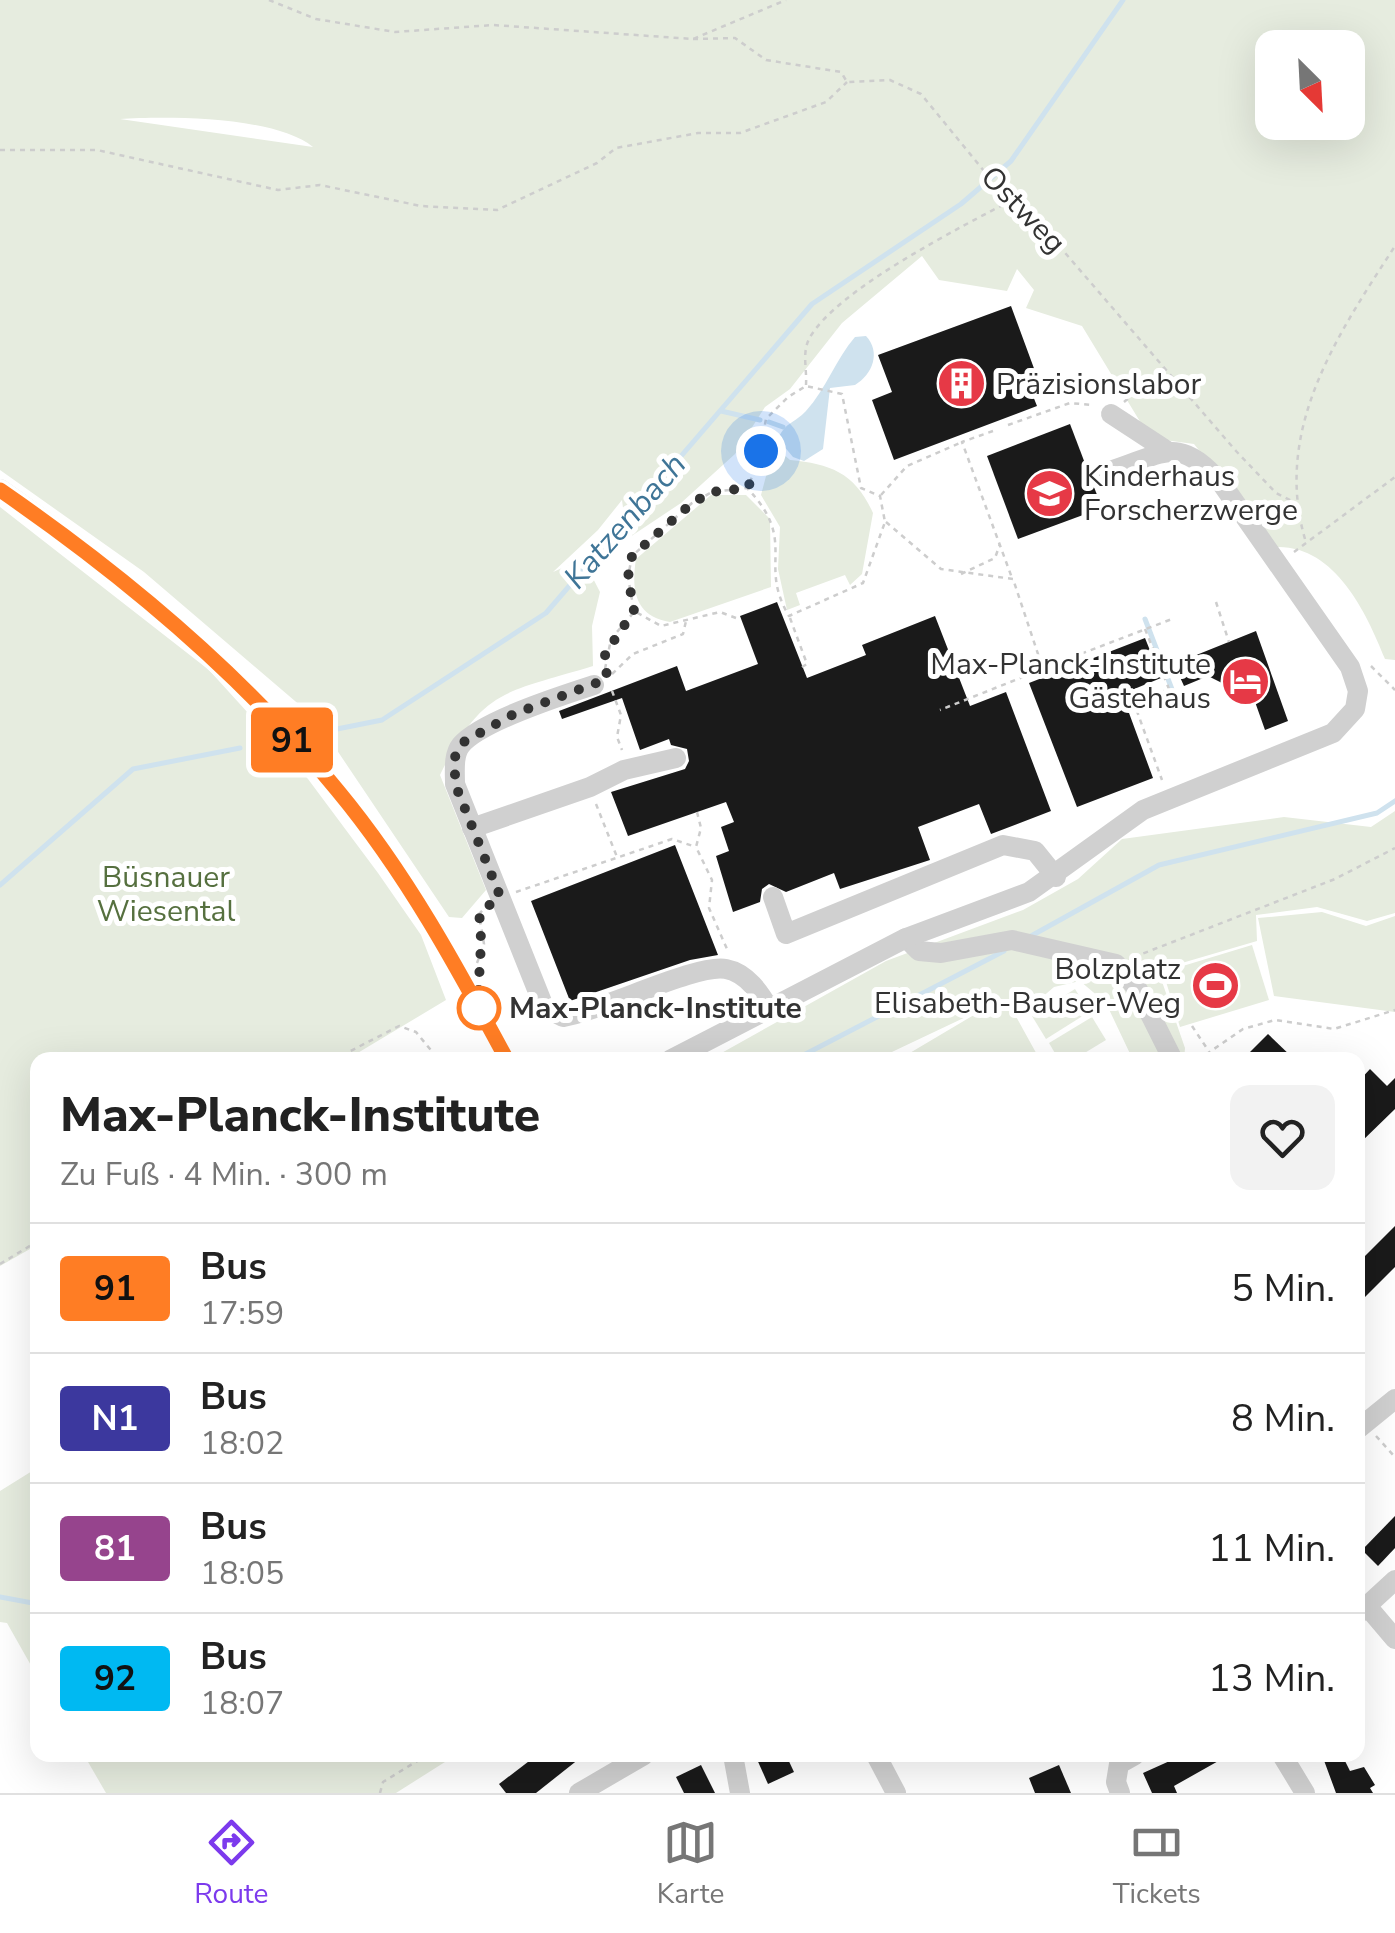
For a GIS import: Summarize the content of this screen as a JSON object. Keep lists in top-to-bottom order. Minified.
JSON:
{"streets":{"path":["Ostweg"]},"water":["Katzenbach"],"parks":["Büsnauer Wiesental"],"places":{"building":["Präzisionslabor"],"school or university":["Kinderhaus Forscherzwerge"],"hotel":["Max-Planck-Institute Gästehaus"],"sports":["Bolzplatz Elisabeth-Bauser-Weg"],"other":["Max-Planck-Institute"]},"lines":["bus line 91"],"north":"bottom right","page":{"on_map":"91","heading":["Max-Planck-Institute","Zu Fuß · 4 Min. · 300 m"],"list":[{"mark":"91","name":"Bus","note":"17:59","value":"5 Min."},{"mark":"N1","name":"Bus","note":"18:02","value":"8 Min."},{"mark":"81","name":"Bus","note":"18:05","value":"11 Min."},{"mark":"92","name":"Bus","note":"18:07","value":"13 Min."}],"tabs":["Route","Karte","Tickets"]}}
